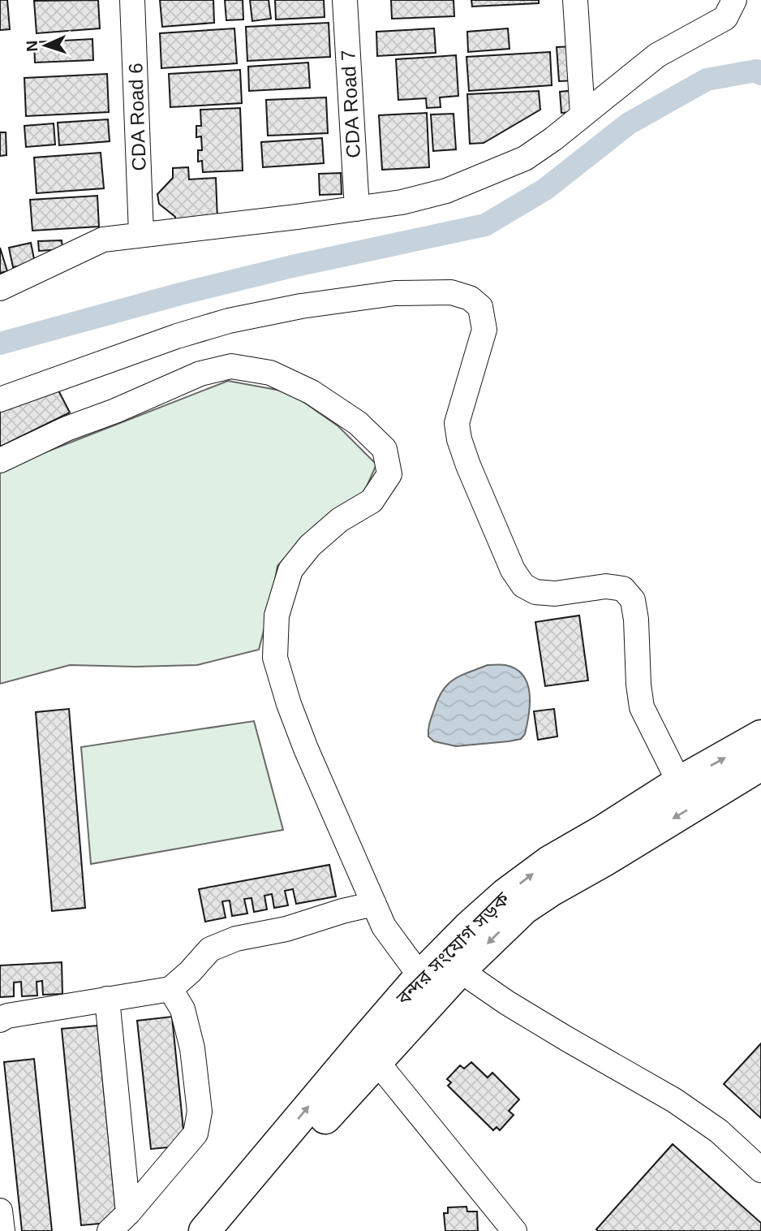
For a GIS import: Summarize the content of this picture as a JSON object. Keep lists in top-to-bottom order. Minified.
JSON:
{"streets":{"highway":["বন্দর সংযোগ সড়ক"],"street":["CDA Road 7","CDA Road 6"]},"north":"left"}
